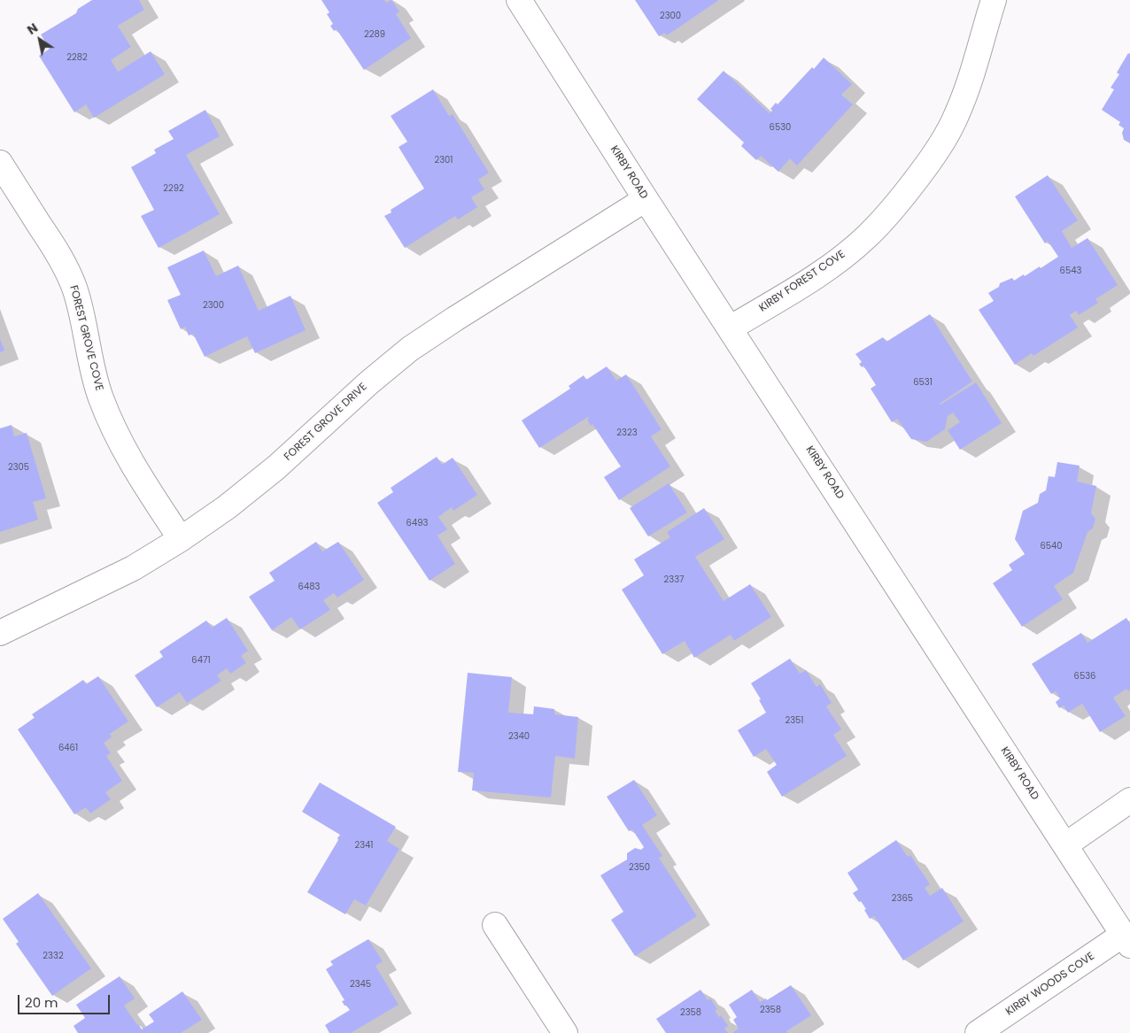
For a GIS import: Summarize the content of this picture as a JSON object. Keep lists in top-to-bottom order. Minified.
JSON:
{"streets":{"street":["KIRBY ROAD","KIRBY FOREST COVE","FOREST GROVE COVE","FOREST GROVE DRIVE","KIRBY WOODS COVE"]},"crossings":[["KIRBY ROAD","KIRBY FOREST COVE"],["KIRBY ROAD","FOREST GROVE DRIVE"],["KIRBY ROAD","KIRBY WOODS COVE"],["FOREST GROVE COVE","FOREST GROVE DRIVE"]],"house_numbers":["2300","2289","2282","6530","2301","2292","6543","2300","6531","2323","2305","6493","6540","2337","6483","6471","6536","2351","2340","6461","2341","2350","2365","2332","2345","2358","2358"],"scale_bar":"20 m","north":"top left"}
